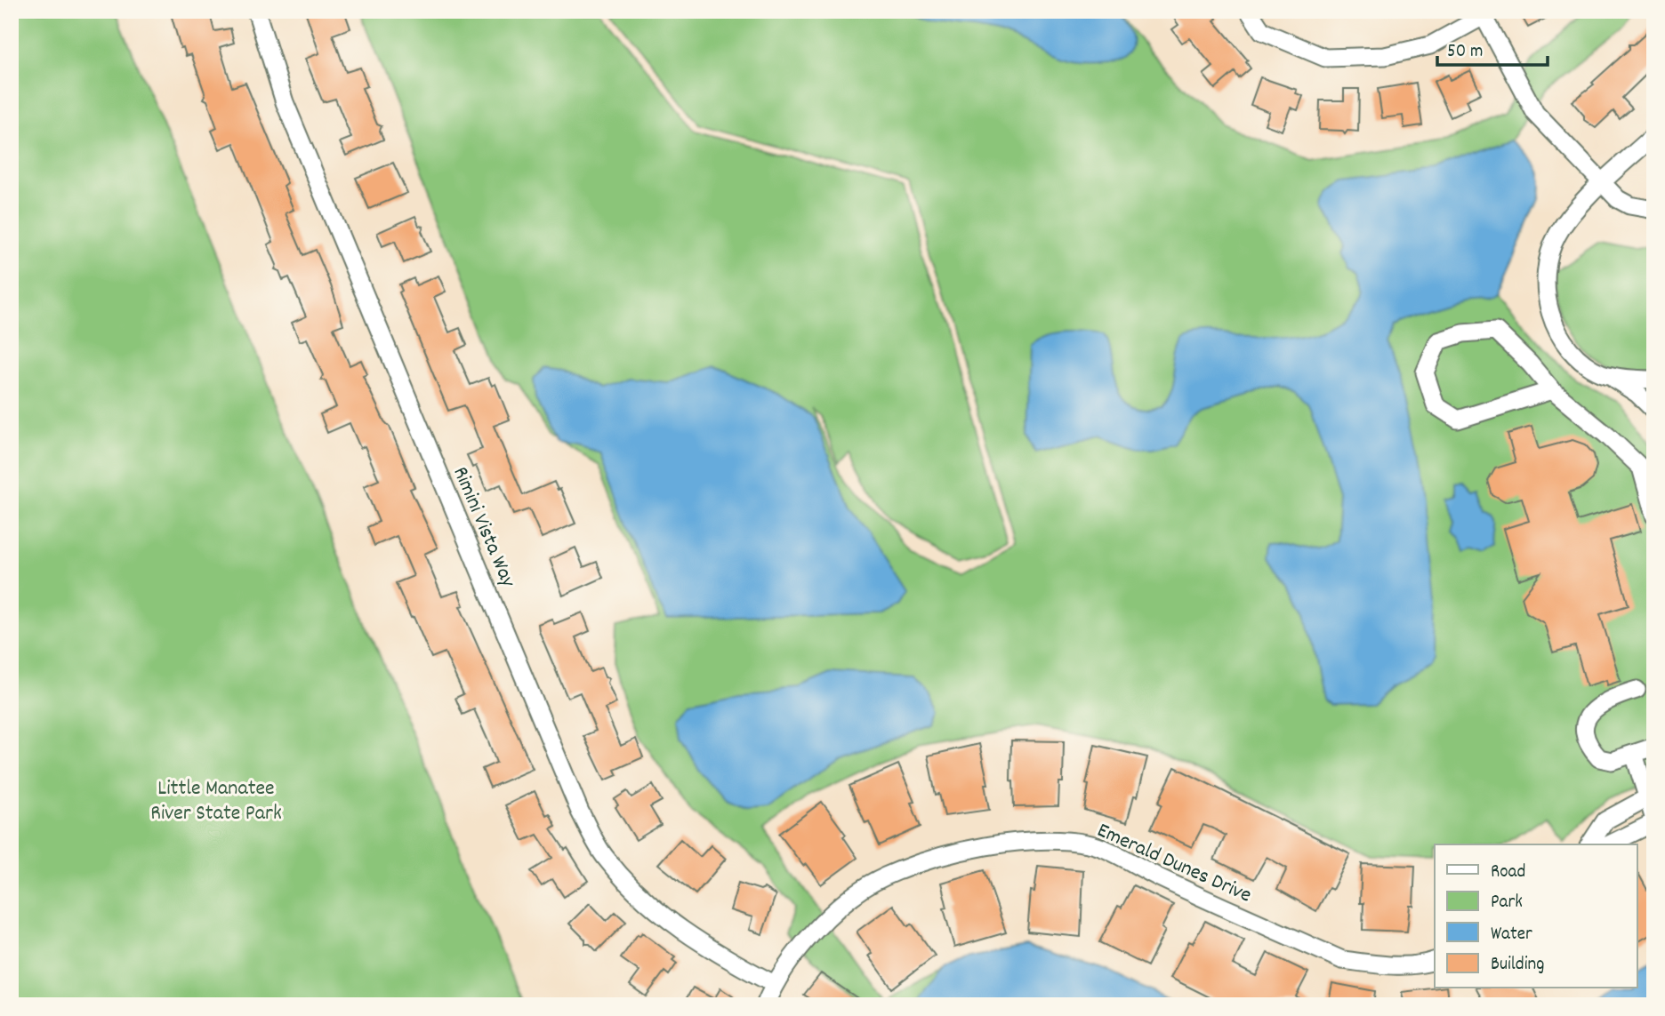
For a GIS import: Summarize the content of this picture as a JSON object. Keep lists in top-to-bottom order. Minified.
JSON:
{"streets":{"street":["Rimini Vista Way","Emerald Dunes Drive"]},"crossings":[["Rimini Vista Way","Emerald Dunes Drive"]],"parks":["Little Manatee River State Park"],"legend":["Road","Park","Water","Building"],"scale_bar":"50 m"}
